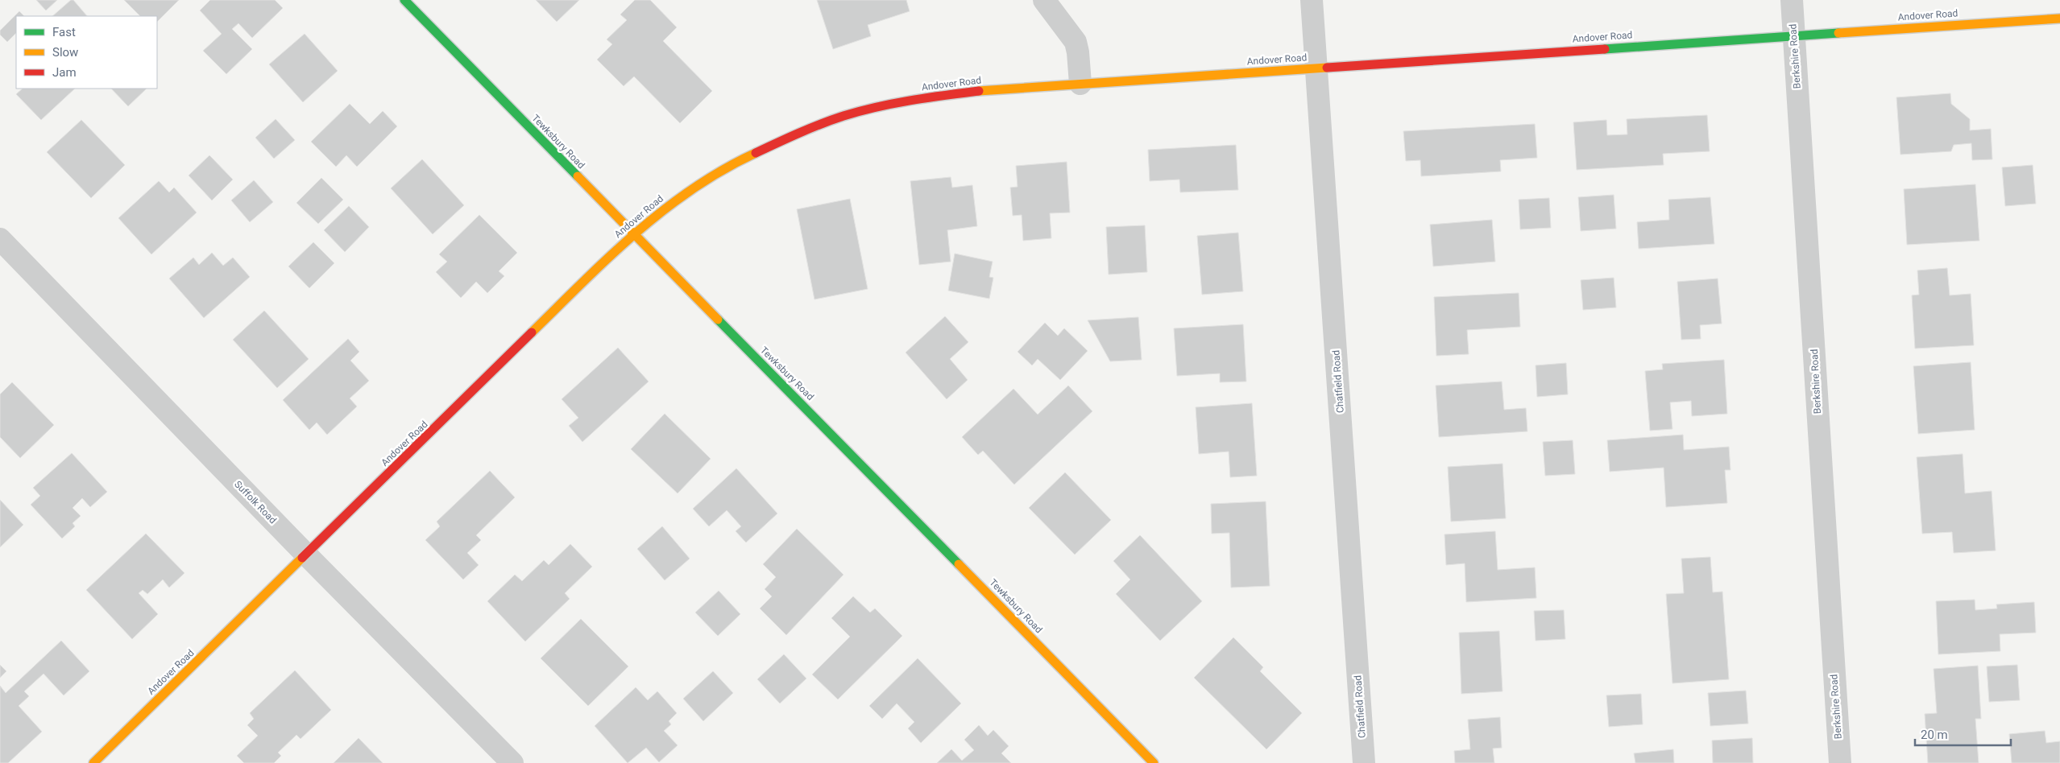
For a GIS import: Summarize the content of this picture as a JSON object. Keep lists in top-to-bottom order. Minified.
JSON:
{"streets":{"street":["Andover Road","Berkshire Road","Tewksbury Road","Chatfield Road","Suffolk Road"]},"crossings":[["Andover Road","Berkshire Road"],["Andover Road","Tewksbury Road"],["Andover Road","Chatfield Road"],["Andover Road","Suffolk Road"]],"legend":["Fast","Slow","Jam"],"scale_bar":"20 m"}
